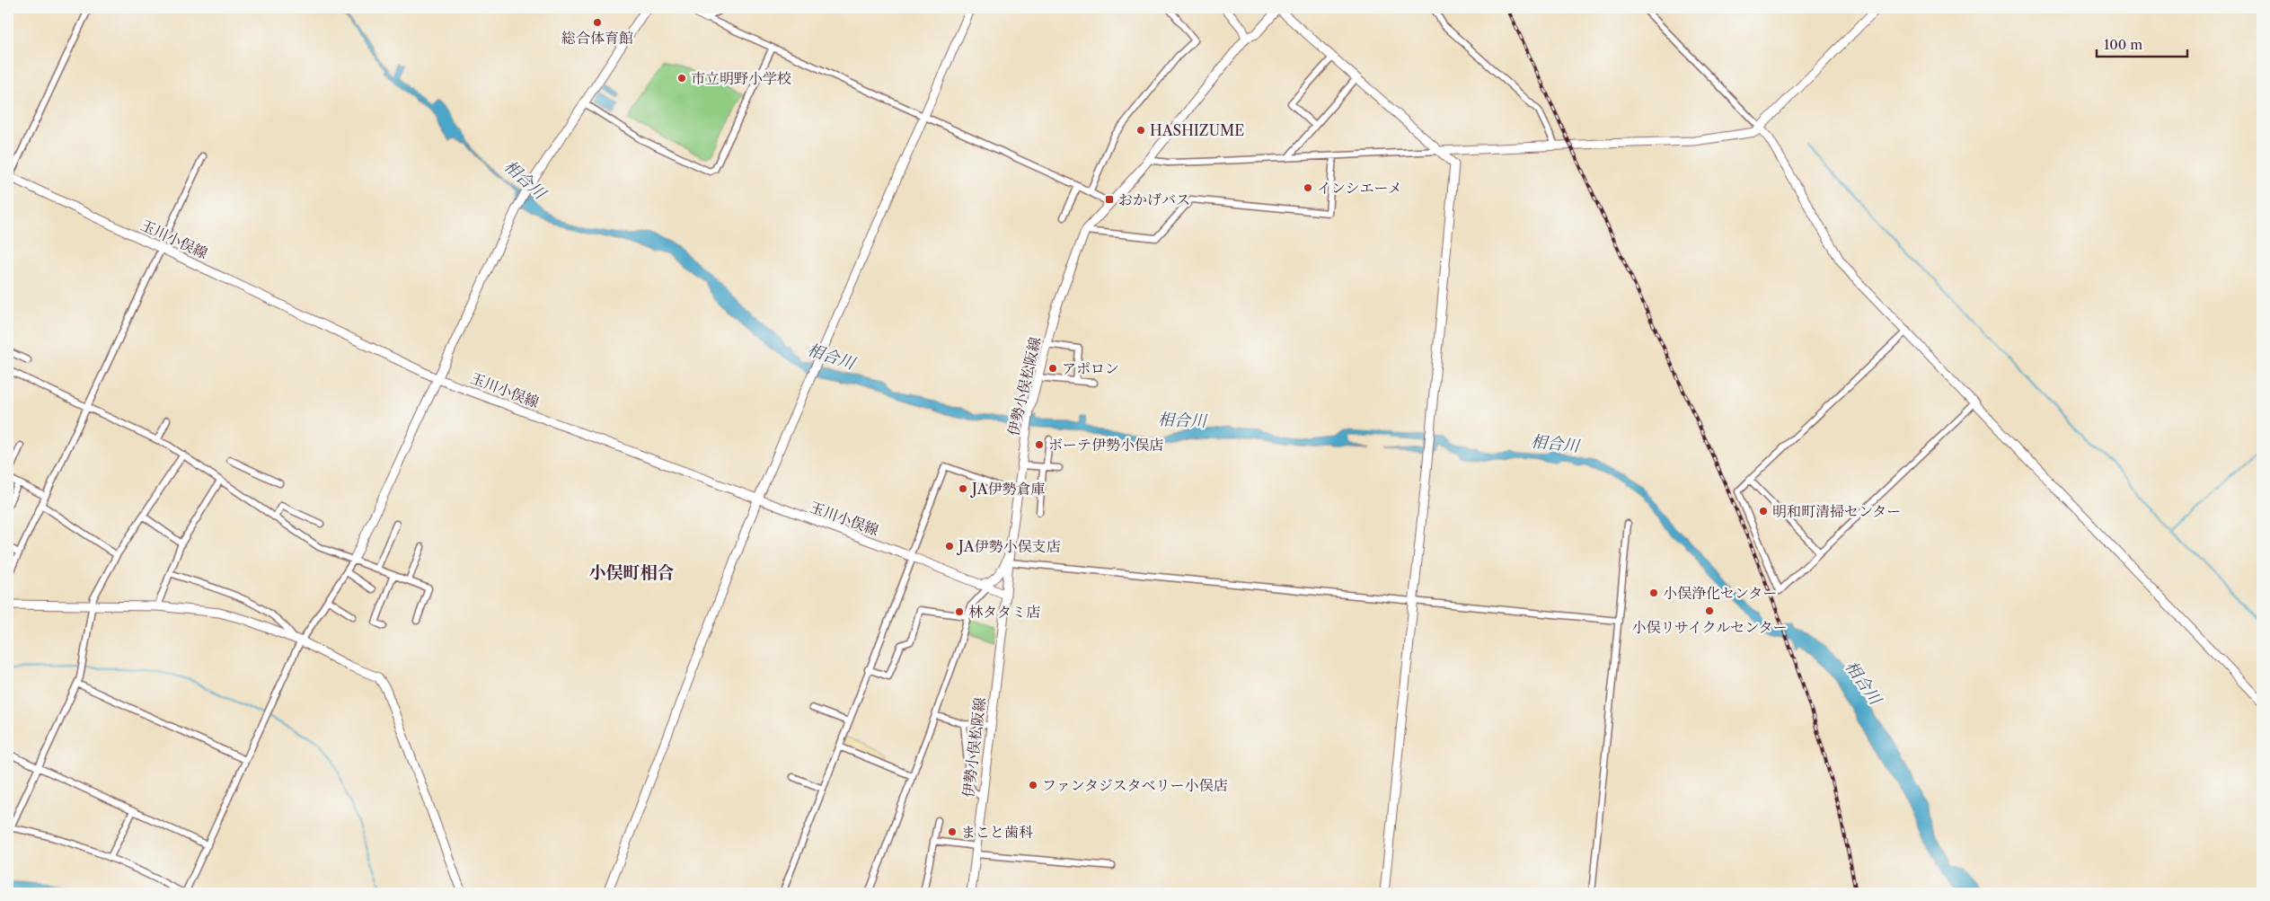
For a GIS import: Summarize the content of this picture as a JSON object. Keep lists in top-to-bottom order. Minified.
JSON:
{"streets":{"street":["玉川小俣線","伊勢小俣松阪線"]},"crossings":[["玉川小俣線","伊勢小俣松阪線"]],"districts":["小俣町相合"],"water":["相合川"],"places":{"other":["総合体育館","市立明野小学校","HASHIZUME","インシエーメ","アポロン","ボーテ伊勢小俣店","JA伊勢倉庫","明和町清掃センター","JA伊勢小俣支店","小俣浄化センター","小俣リサイクルセンター","林タタミ店","ファンタジスタベリー小俣店","まこと歯科"],"transit":["おかげバス"]},"scale_bar":"100 m"}
